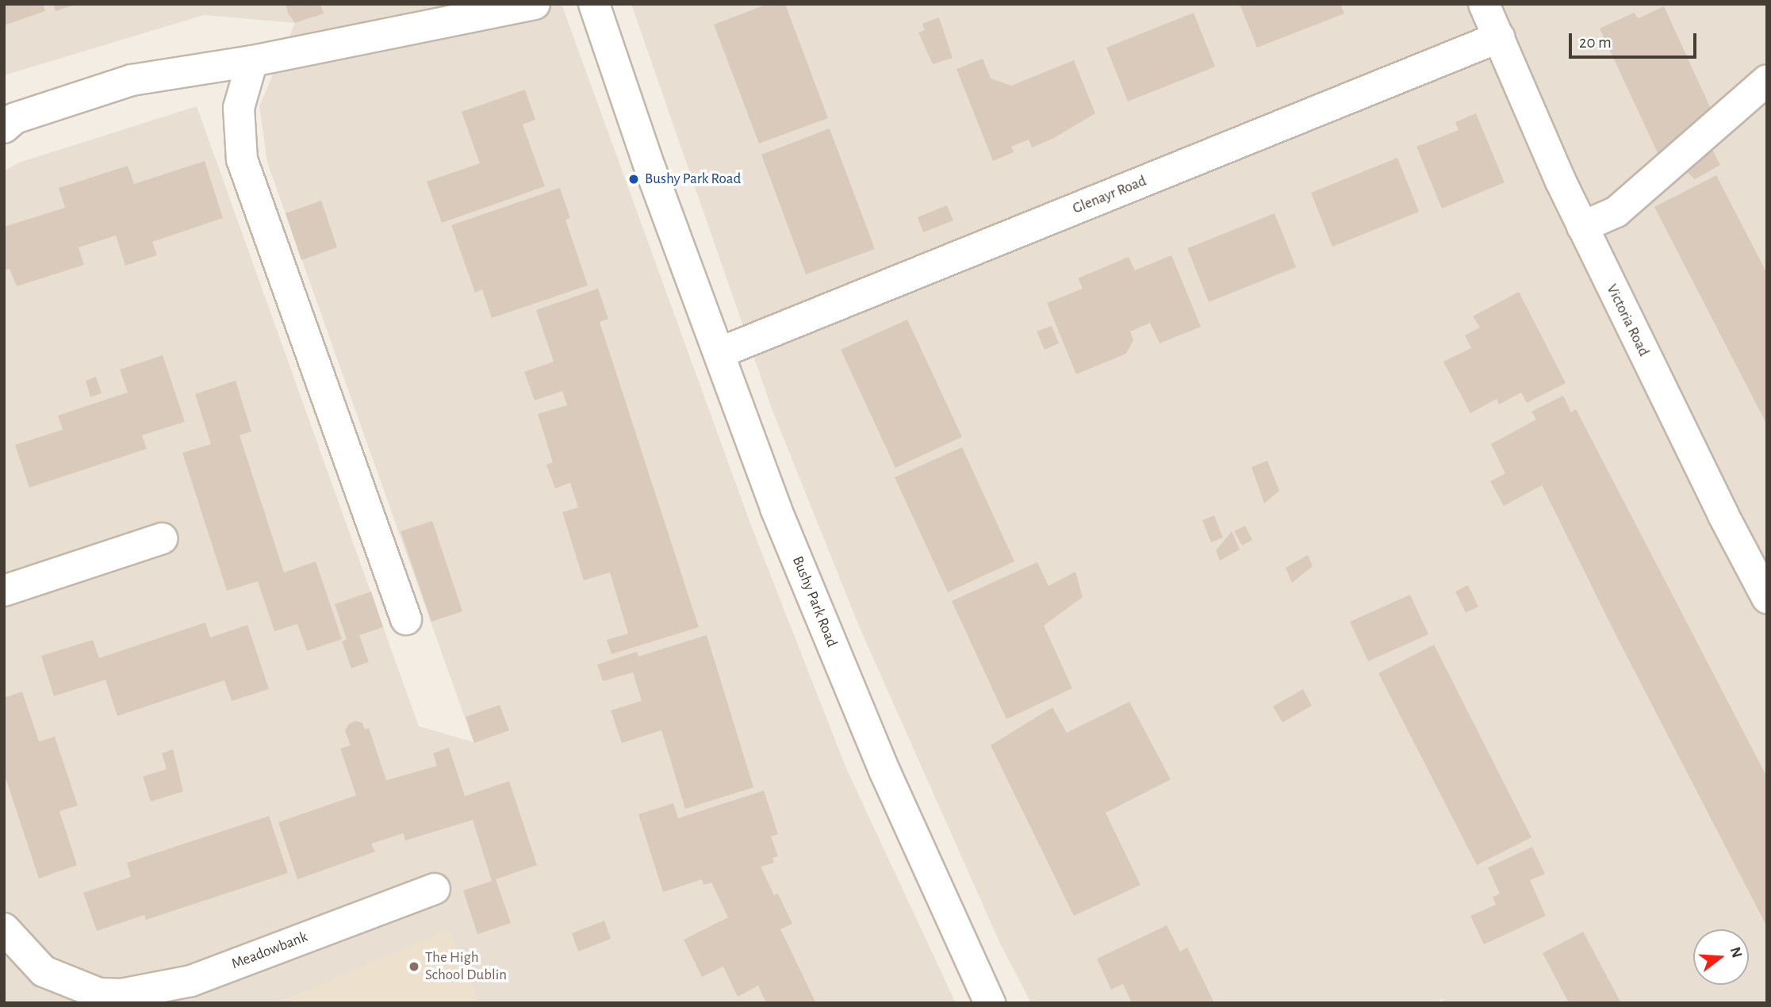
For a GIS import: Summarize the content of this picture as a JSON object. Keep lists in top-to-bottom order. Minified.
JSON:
{"streets":{"street":["Glenayr Road","Victoria Road","Bushy Park Road","Meadowbank"]},"crossings":[["Glenayr Road","Victoria Road"],["Glenayr Road","Bushy Park Road"]],"places":["Bushy Park Road","The High School Dublin"],"scale_bar":"20 m","north":"right"}
